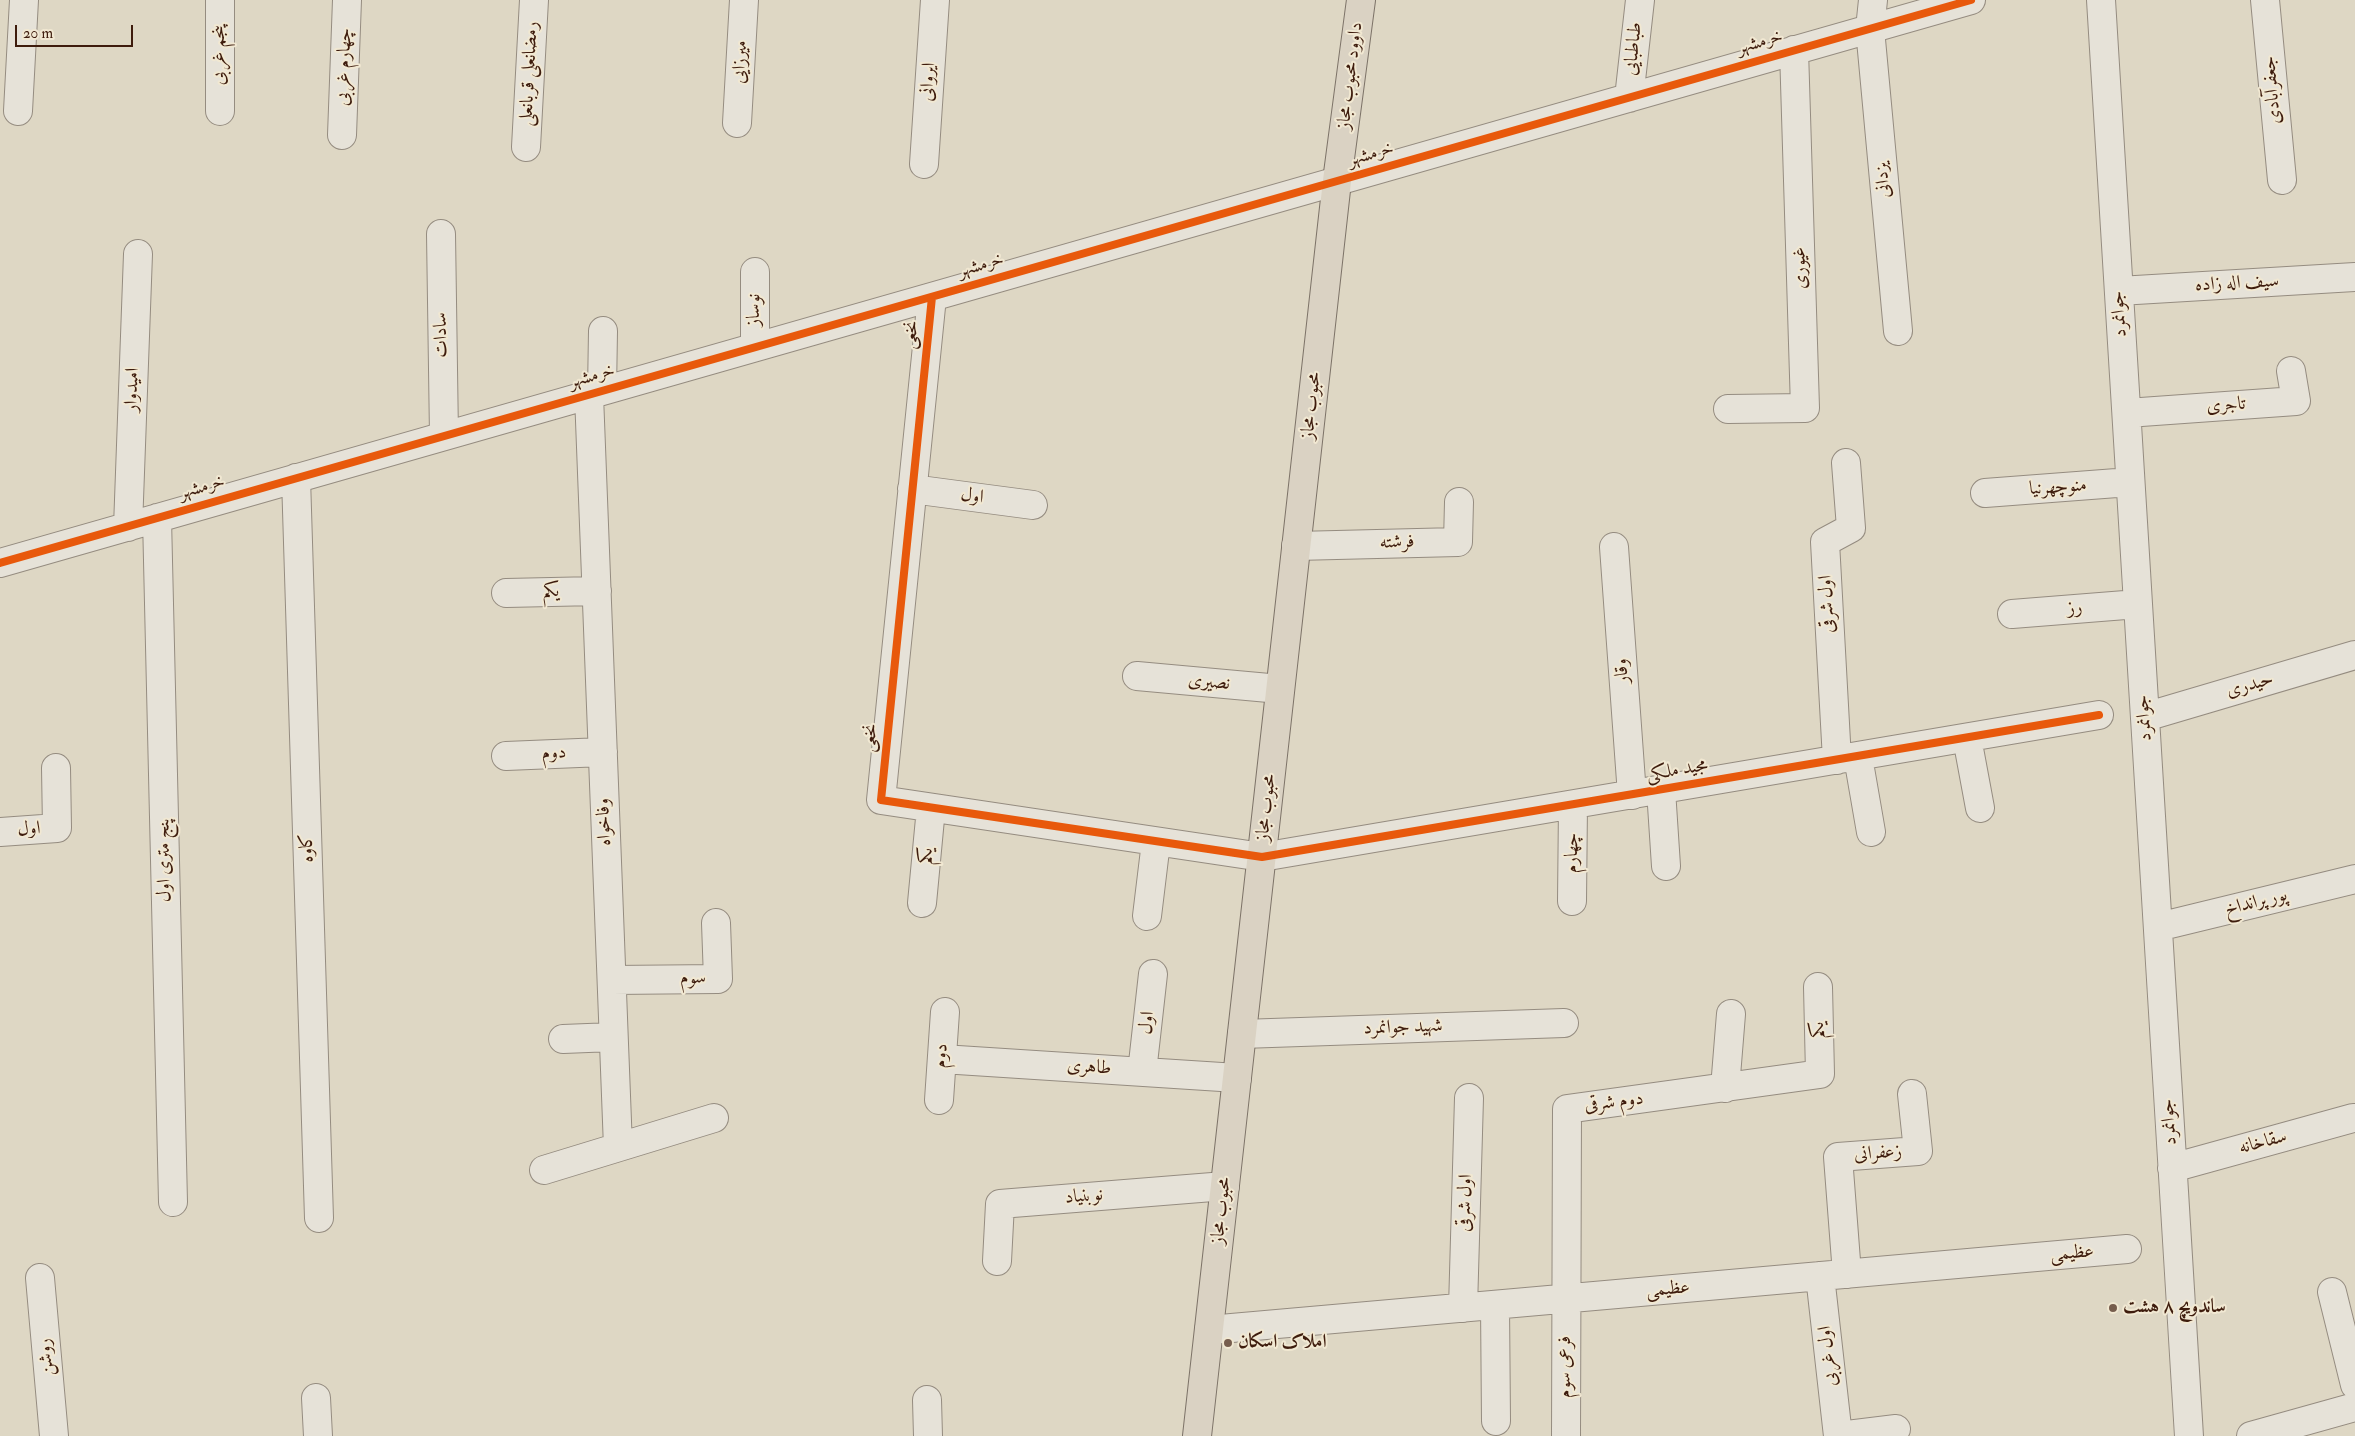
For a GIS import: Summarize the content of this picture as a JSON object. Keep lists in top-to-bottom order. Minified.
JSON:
{"streets":{"main road":["داوود محبوب مجاز","محبوب مجاز"],"street":["خرمشهر","طباطبایی","پنجم غربی","میرزایی","چهارم غربی","رمضانعلی قربانعلی","ایروانی","جعفرآبادی","یزدانی","غیوری","سیف اله زاده","نوساز","جوانمرد","سادات","نخعی","امیدوار","تاجری","منوچهرنیا","اول","فرشته","یکم","اول شرقی","رز","وقار","نصیری","حیدری","دوم","مجید ملکی","وفاخواه","کاوه","چهارم","پنج متری اول","پور پرانداخ","سوم","شهید جوانمرد","طاهری","دوم شرقی","سقاخانه","زعفرانی","نوبنیاد","عظیمی","اول غربی","روشن","فرعی سوم"]},"crossings":[["خرمشهر","طباطبایی"],["خرمشهر","داوود محبوب مجاز"],["خرمشهر","یزدانی"],["خرمشهر","غیوری"],["خرمشهر","نوساز"],["خرمشهر","سادات"],["خرمشهر","نخعی"],["خرمشهر","امیدوار"],["خرمشهر","محبوب مجاز"],["خرمشهر","وفاخواه"],["خرمشهر","کاوه"],["خرمشهر","پنج متری اول"],["داوود محبوب مجاز","محبوب مجاز"],["سیف اله زاده","جوانمرد"],["جوانمرد","تاجری"],["جوانمرد","منوچهرنیا"],["جوانمرد","رز"],["جوانمرد","حیدری"],["جوانمرد","پور پرانداخ"],["جوانمرد","سقاخانه"],["نخعی","محبوب مجاز"],["نخعی","اول"],["نخعی","یکم"],["نخعی","مجید ملکی"],["محبوب مجاز","فرشته"],["محبوب مجاز","نصیری"],["محبوب مجاز","مجید ملکی"],["محبوب مجاز","شهید جوانمرد"],["محبوب مجاز","طاهری"],["محبوب مجاز","نوبنیاد"],["محبوب مجاز","عظیمی"],["اول","طاهری"],["یکم","وفاخواه"],["یکم","دوم شرقی"],["اول شرقی","مجید ملکی"],["اول شرقی","عظیمی"],["وقار","مجید ملکی"],["دوم","وفاخواه"],["دوم","طاهری"],["مجید ملکی","چهارم"],["وفاخواه","سوم"],["دوم شرقی","عظیمی"],["دوم شرقی","فرعی سوم"],["زعفرانی","عظیمی"],["عظیمی","اول غربی"],["عظیمی","فرعی سوم"]],"places":["ساندویچ ۸ هشت","املاک اسکان"],"scale_bar":"20 m"}
